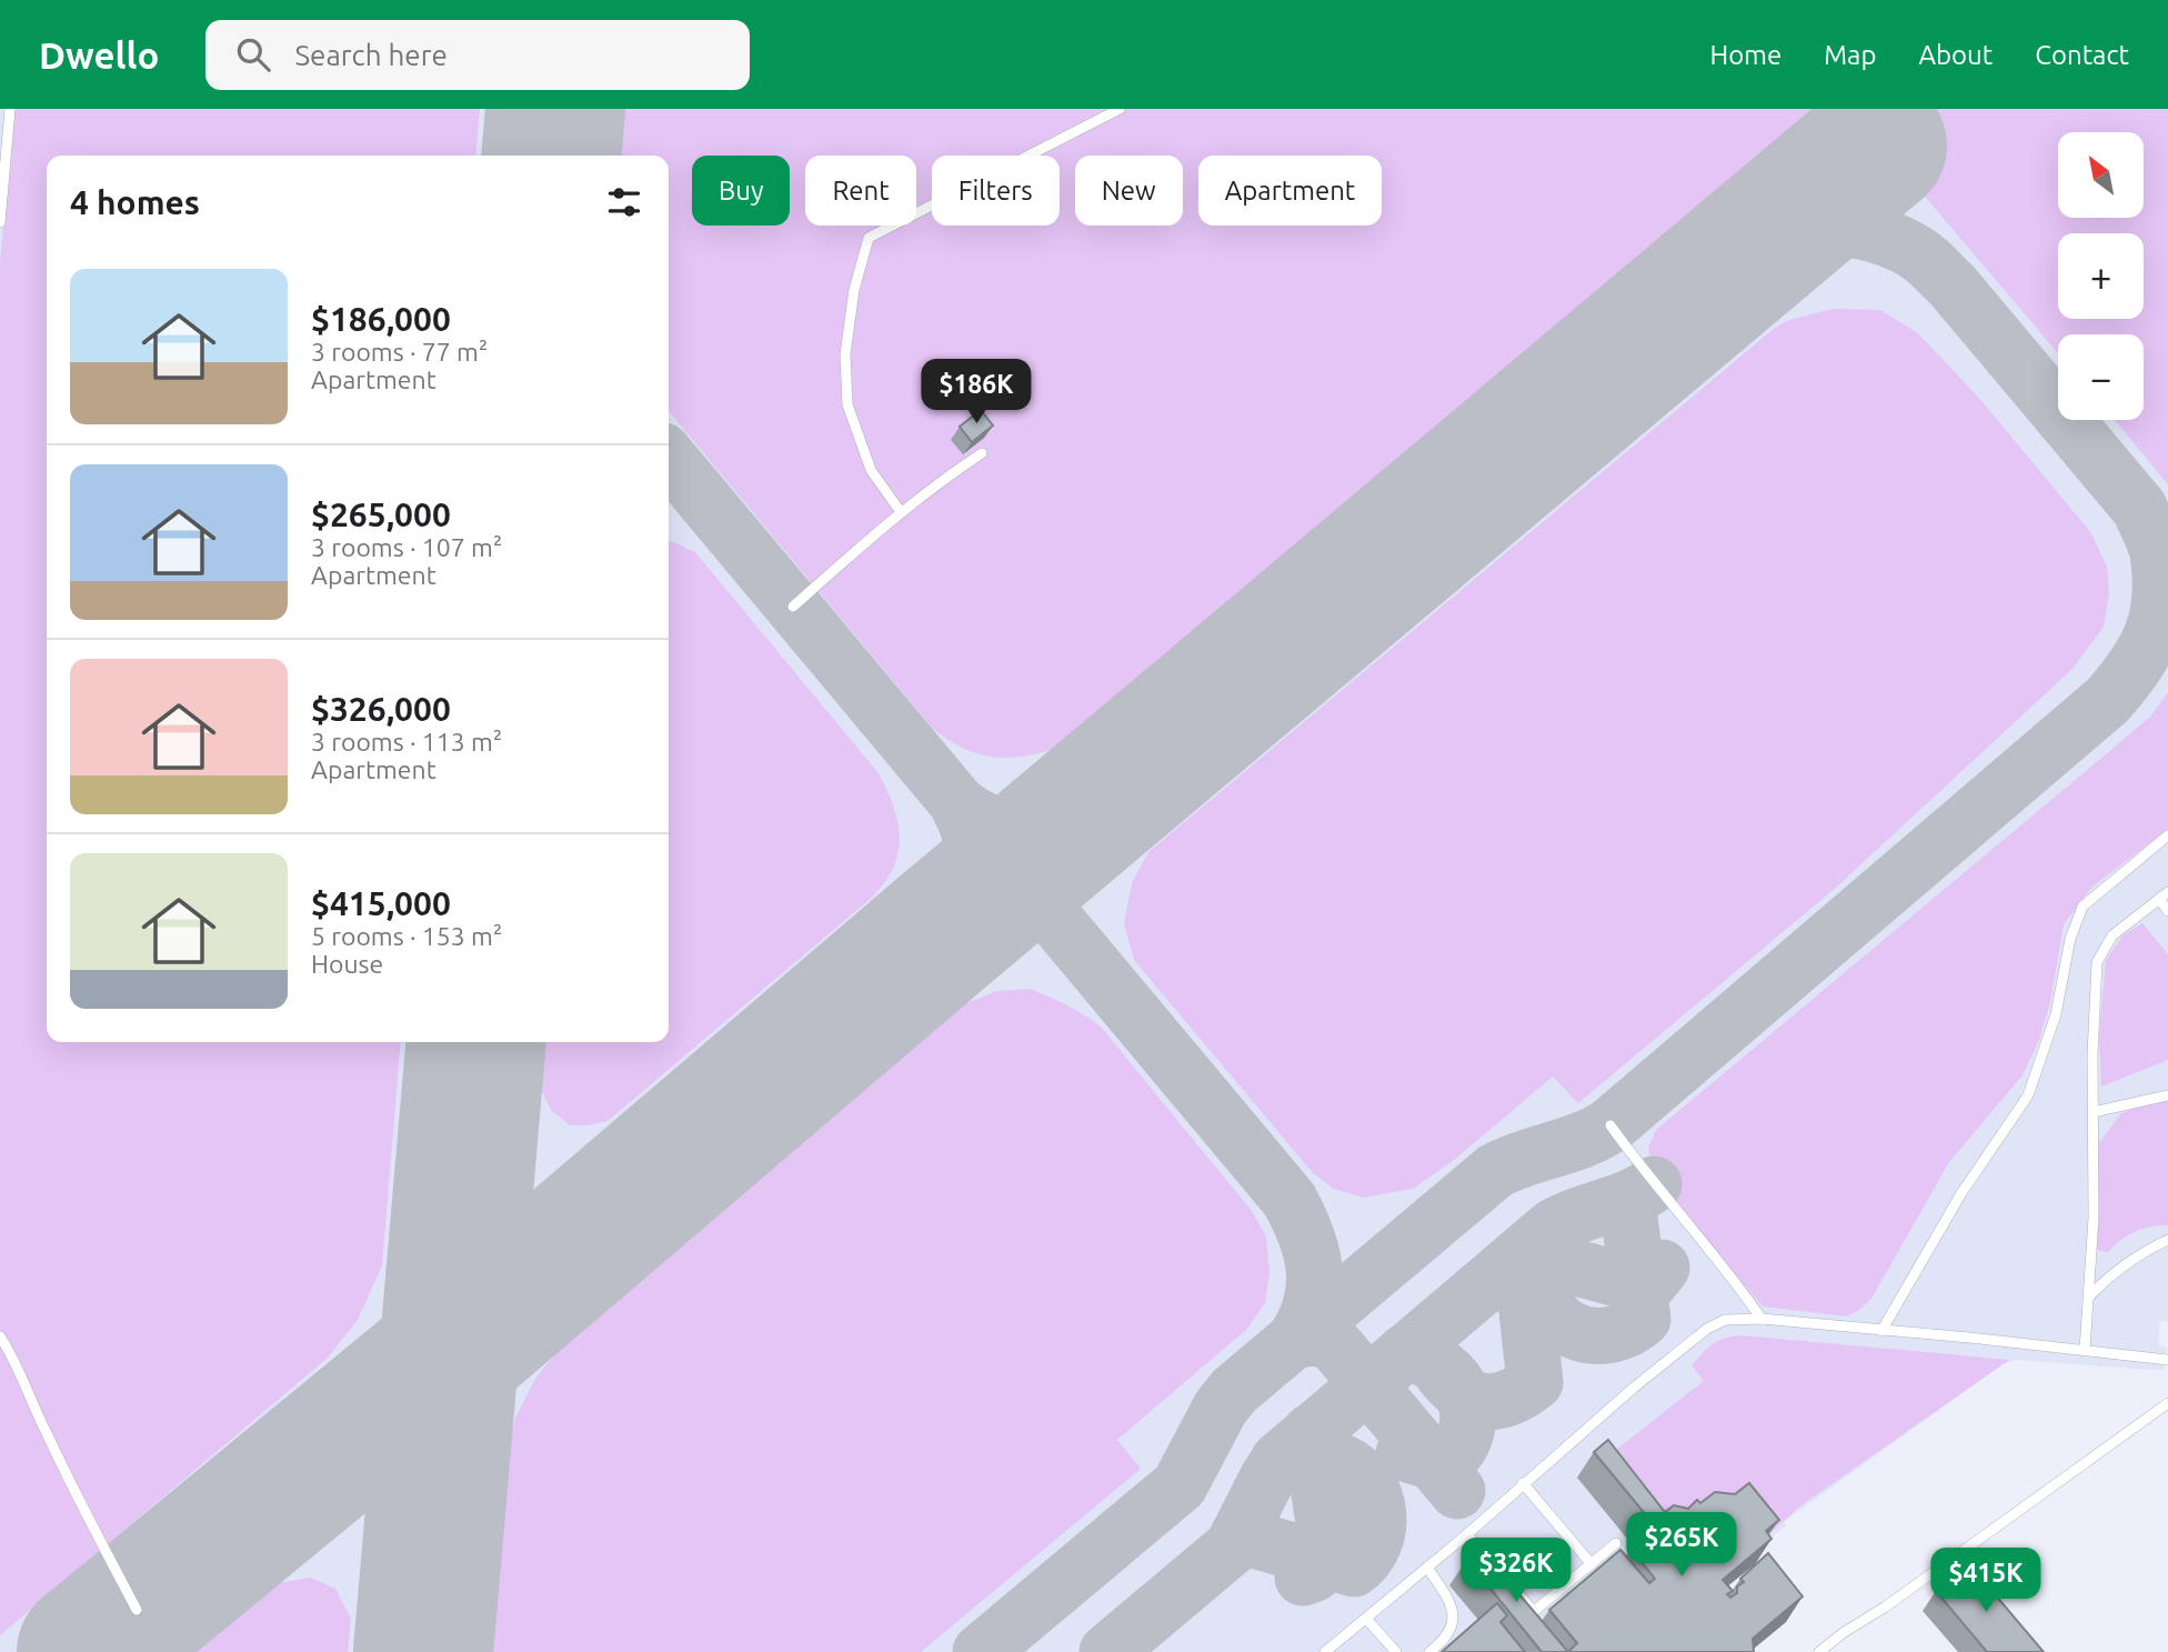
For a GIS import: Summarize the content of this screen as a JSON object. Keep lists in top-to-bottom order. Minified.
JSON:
{"north":"top left","page":{"header":"Dwello","search":"Search here","nav":["Home","Map","About","Contact"],"map_buttons":["+","−"],"chip":["Buy","Rent","Filters","New","Apartment"],"heading":"4 homes","list":[{"name":"$186,000","note":"3 rooms · 77 m² · Apartment"},{"name":"$265,000","note":"3 rooms · 107 m² · Apartment"},{"name":"$326,000","note":"3 rooms · 113 m² · Apartment"},{"name":"$415,000","note":"5 rooms · 153 m² · House"}],"price":["$186K","$265K","$326K","$415K"]}}
